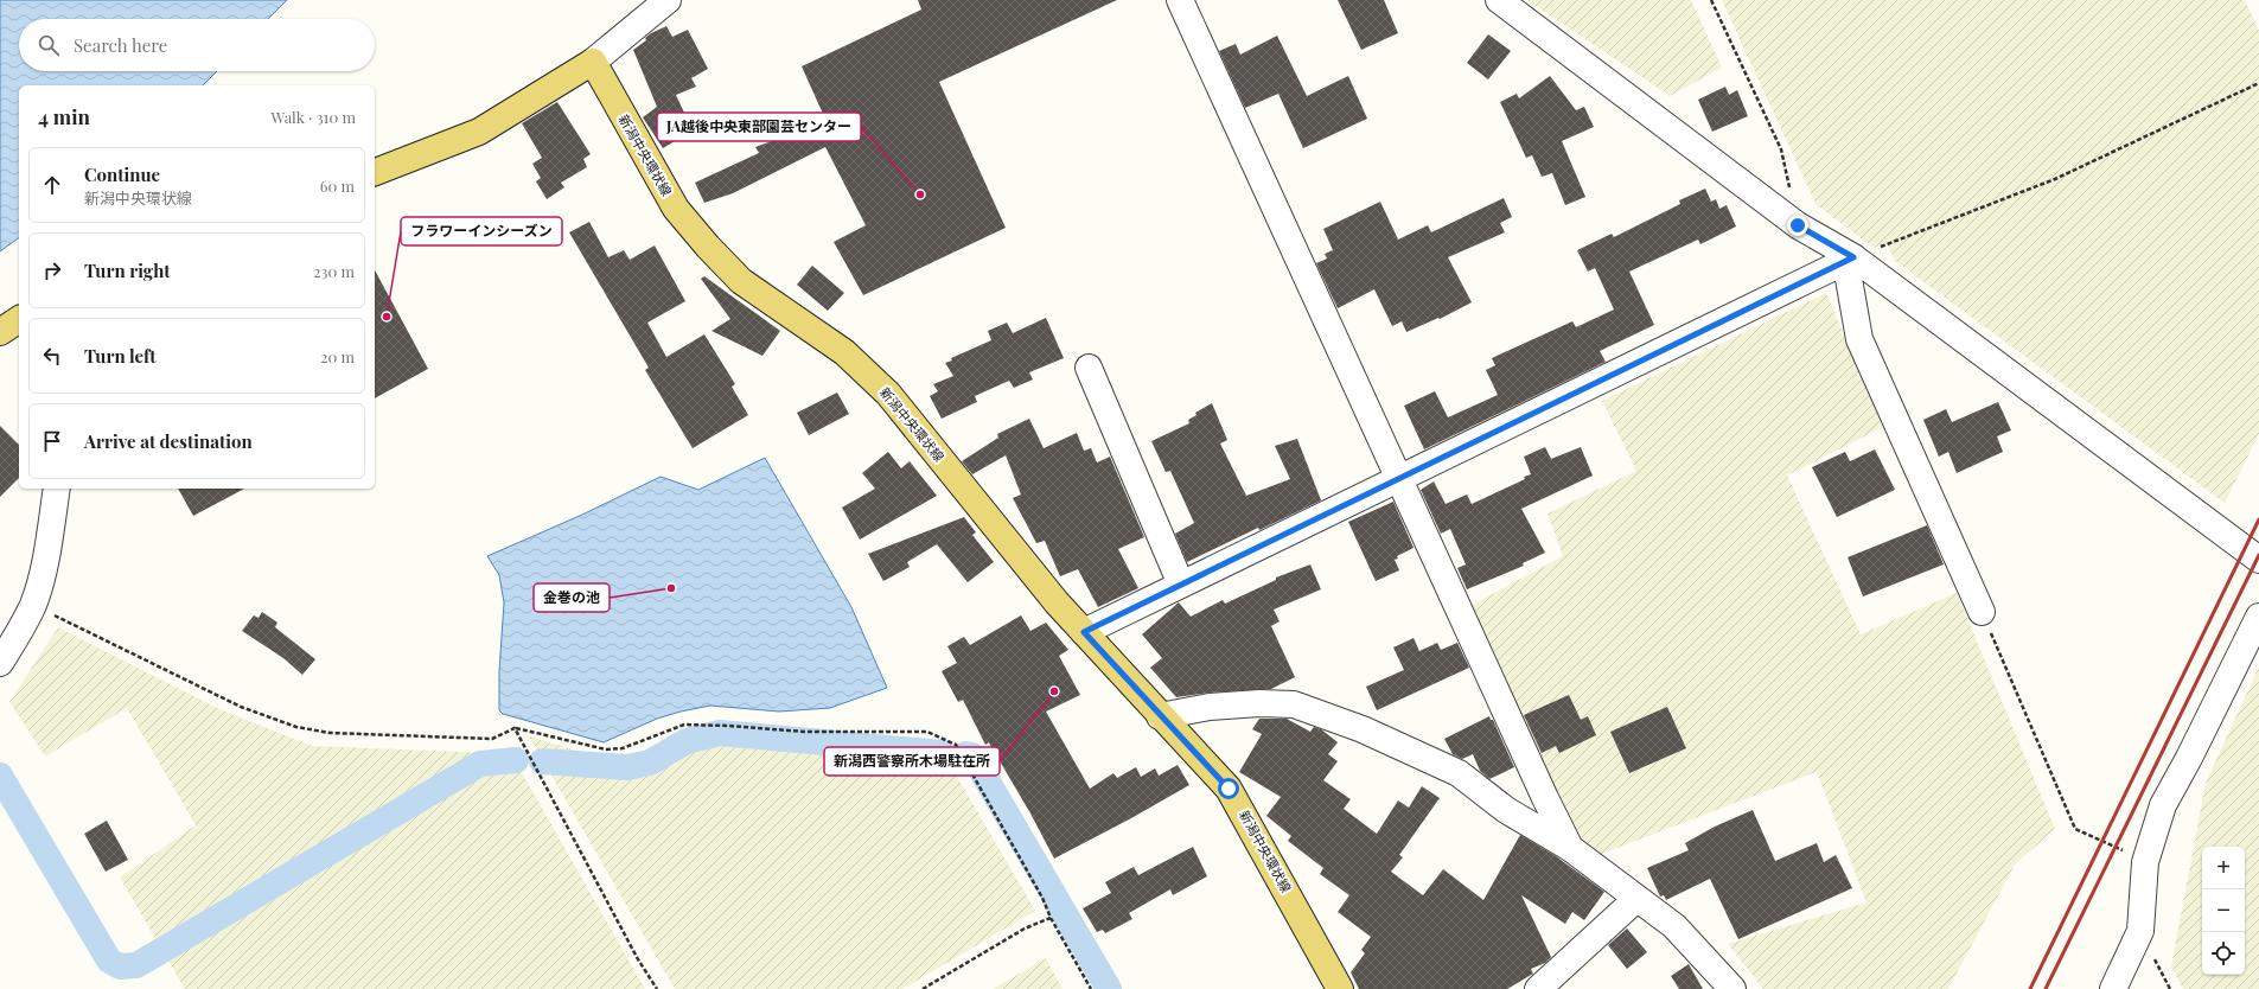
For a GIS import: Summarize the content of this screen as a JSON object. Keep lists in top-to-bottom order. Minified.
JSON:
{"streets":{"main road":["新潟中央環状線"]},"places":["JA越後中央東部園芸センター","フラワーインシーズン","金巻の池","新潟西警察所木場駐在所"],"page":{"search":"Search here","heading":["4 min","Walk · 310 m"],"list":[["Continue","新潟中央環状線","60 m"],["Turn right","230 m"],["Turn left","20 m"],"Arrive at destination"],"map_buttons":["+","−"]}}
